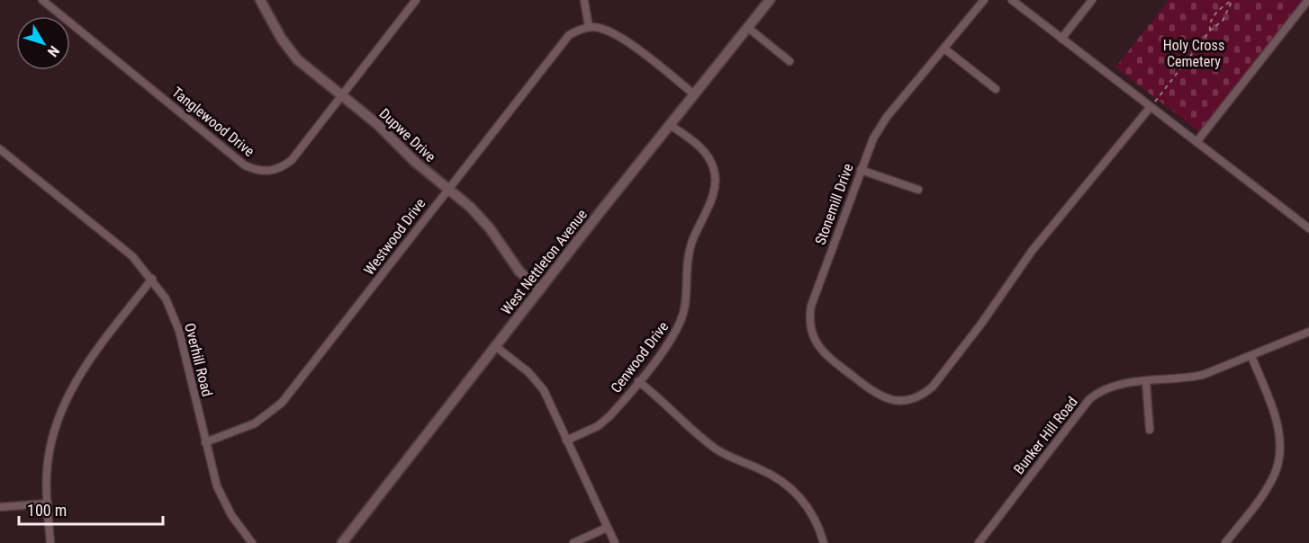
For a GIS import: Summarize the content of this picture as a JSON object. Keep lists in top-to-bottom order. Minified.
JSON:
{"streets":{"street":["Tanglewood Drive","Dupwe Drive","Stonemill Drive","Westwood Drive","West Nettleton Avenue","Cenwood Drive","Overhill Road","Bunker Hill Road"]},"crossings":[["Tanglewood Drive","Dupwe Drive"],["Dupwe Drive","Westwood Drive"],["Dupwe Drive","West Nettleton Avenue"],["Westwood Drive","Overhill Road"],["West Nettleton Avenue","Cenwood Drive"]],"parks":["Holy Cross Cemetery"],"scale_bar":"100 m","north":"bottom right"}
